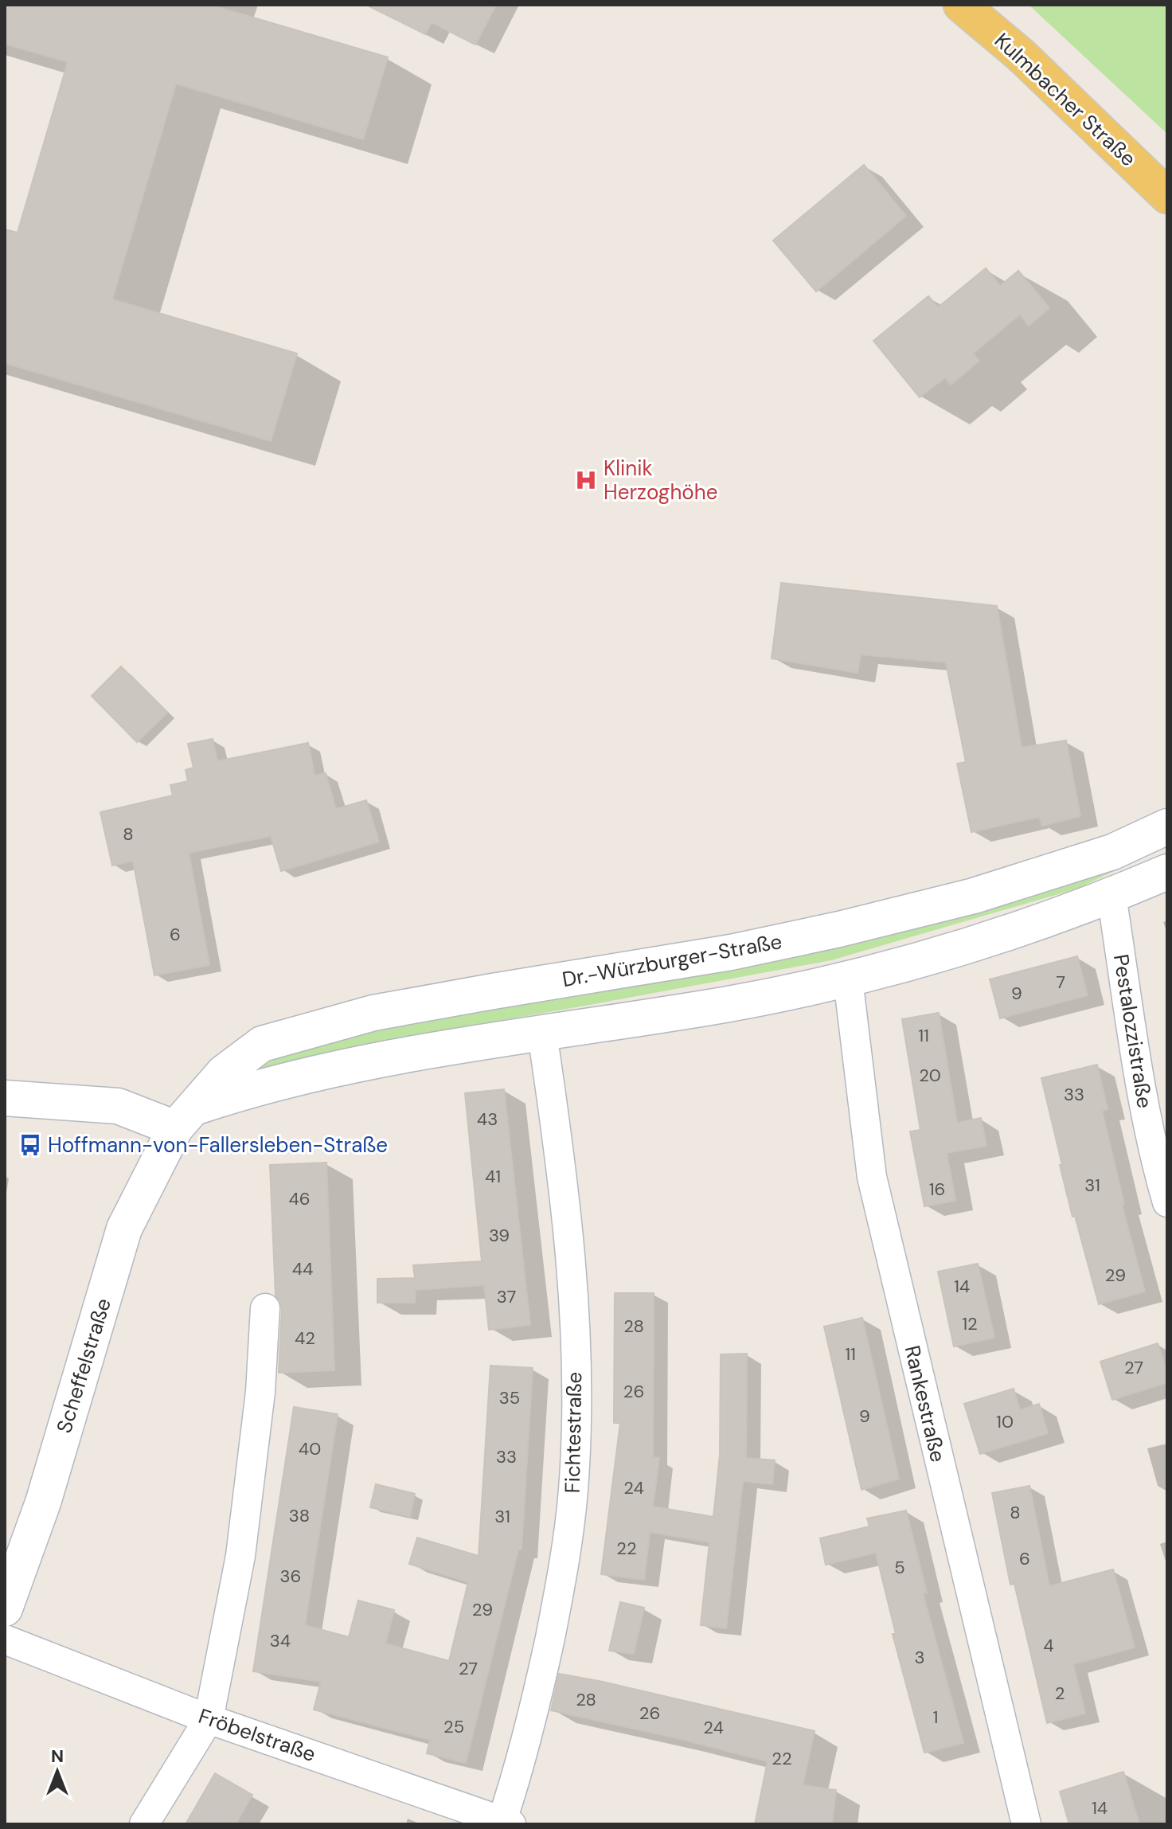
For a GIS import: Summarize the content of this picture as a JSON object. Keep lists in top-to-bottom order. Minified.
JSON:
{"streets":{"main road":["Kulmbacher Straße","Dr.-Würzburger-Straße","Scheffelstraße"],"street":["Pestalozzistraße","Rankestraße","Fichtestraße","Fröbelstraße"]},"crossings":[["Dr.-Würzburger-Straße","Scheffelstraße"],["Fichtestraße","Fröbelstraße"]],"places":{"hospital":["Klinik Herzoghöhe"],"bus stop":["Hoffmann-von-Fallersleben-Straße"]},"house_numbers":["8","6","7","9","11","20","33","43","41","31","16","46","39","44","29","14","37","12","28","42","11","27","26","35","9","10","40","33","24","8","38","31","22","6","5","36","29","34","4","3","27","2","28","26","1","25","24","22","14"],"north":"top"}
